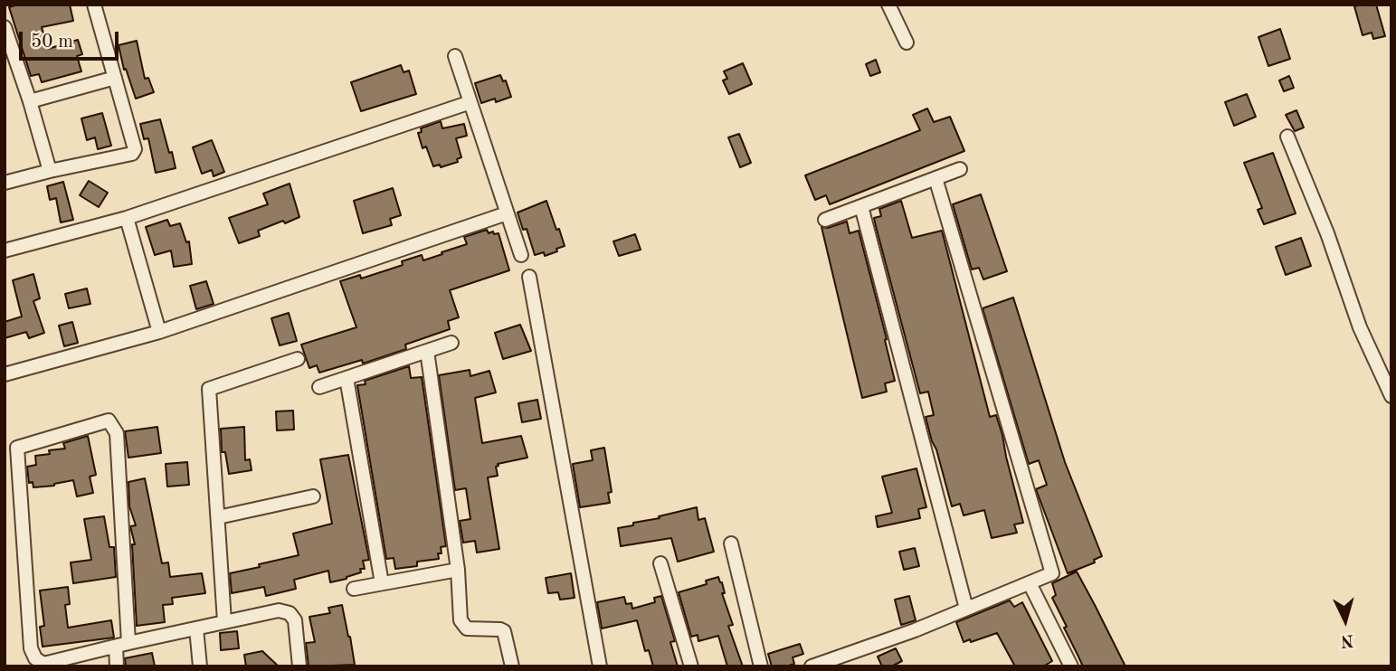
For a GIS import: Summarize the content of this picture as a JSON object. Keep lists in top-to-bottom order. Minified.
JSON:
{"scale_bar":"50 m","north":"bottom"}
